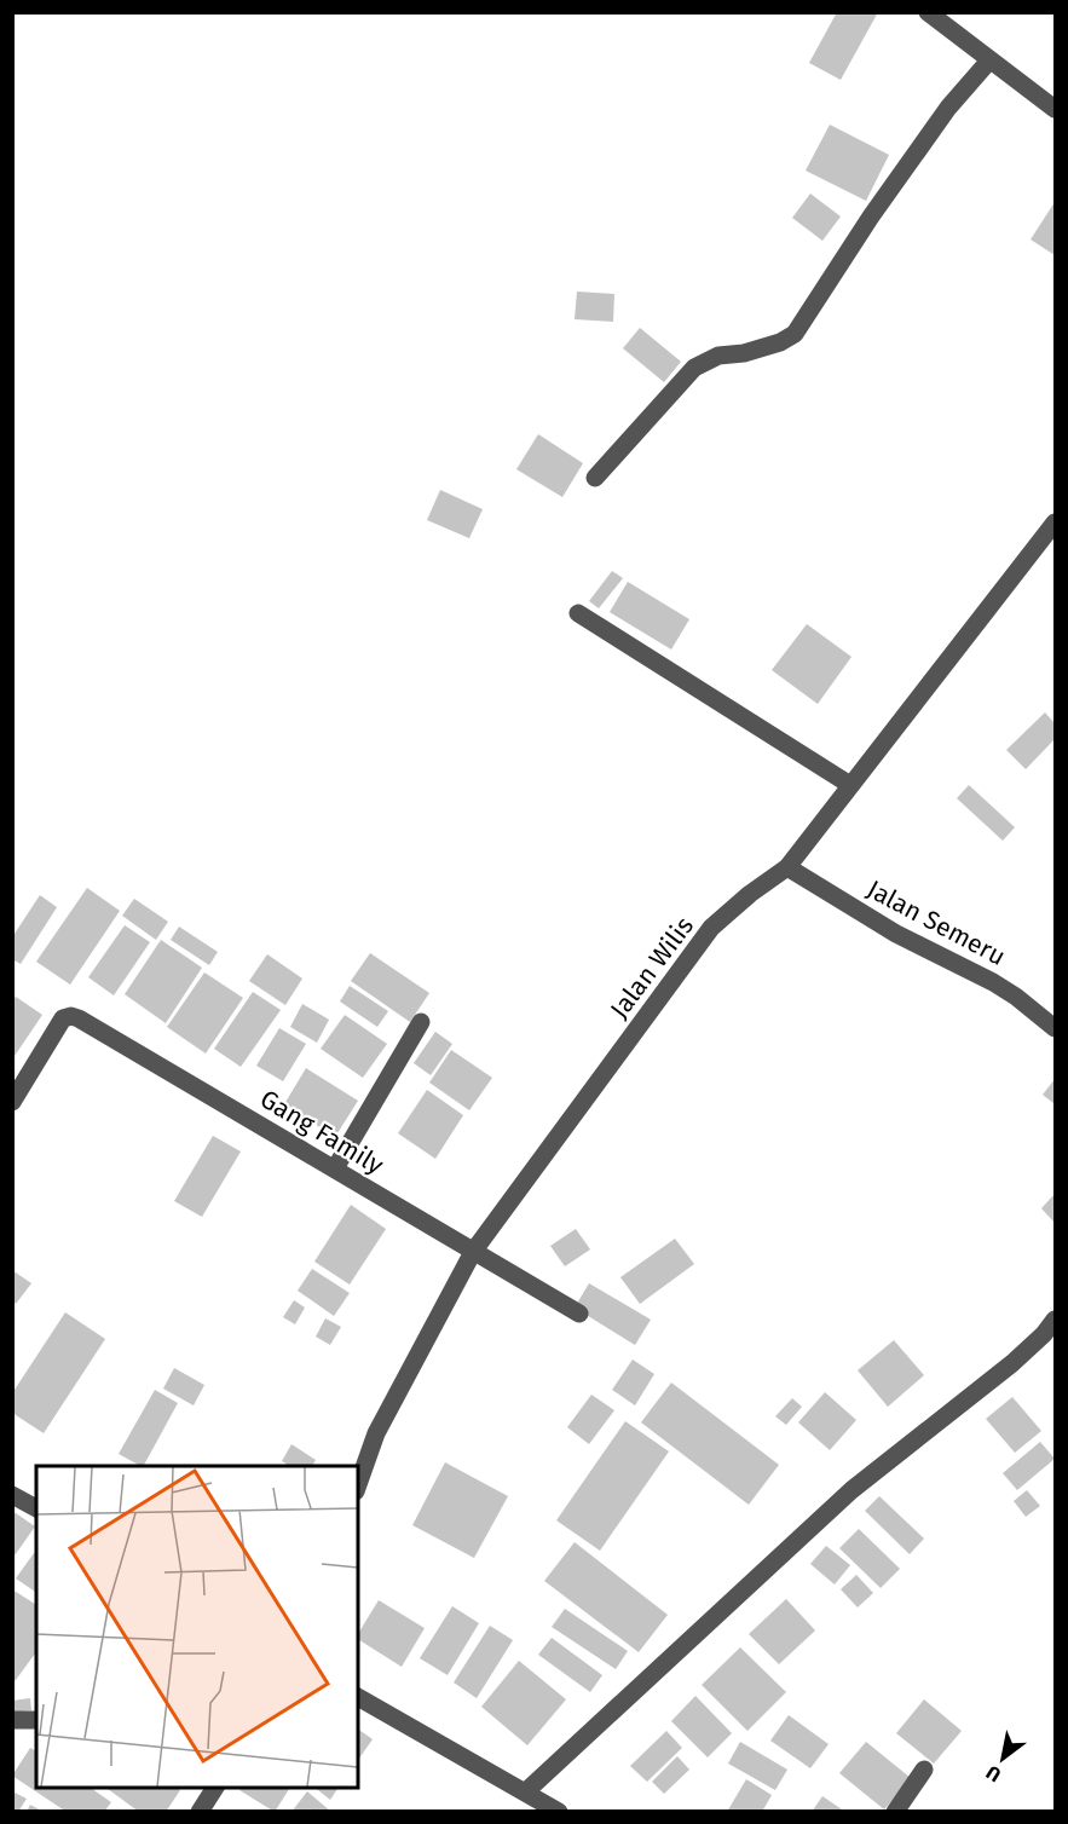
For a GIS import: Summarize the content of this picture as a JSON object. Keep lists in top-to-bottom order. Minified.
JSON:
{"streets":{"street":["Jalan Semeru","Jalan Wilis","Gang Family"]},"crossings":[["Jalan Semeru","Jalan Wilis"],["Jalan Wilis","Gang Family"]],"north":"bottom left"}
